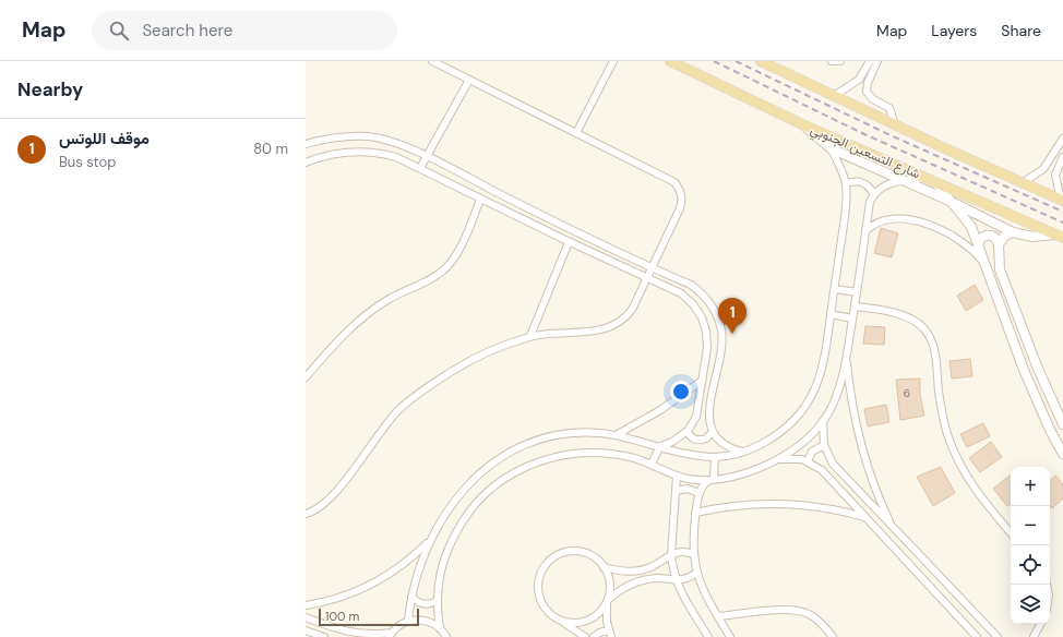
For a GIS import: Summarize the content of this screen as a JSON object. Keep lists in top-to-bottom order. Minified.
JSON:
{"streets":{"main road":["شارع التسعين الجنوبي"]},"house_numbers":["6"],"scale_bar":"100 m","page":{"header":"Map","search":"Search here","nav":["Map","Layers","Share"],"heading":"Nearby","list":[{"mark":"1","name":"موقف اللوتس","note":"Bus stop","value":"80 m"}],"pins":"1","map_buttons":["+","−"],"scale":"100 m"}}
